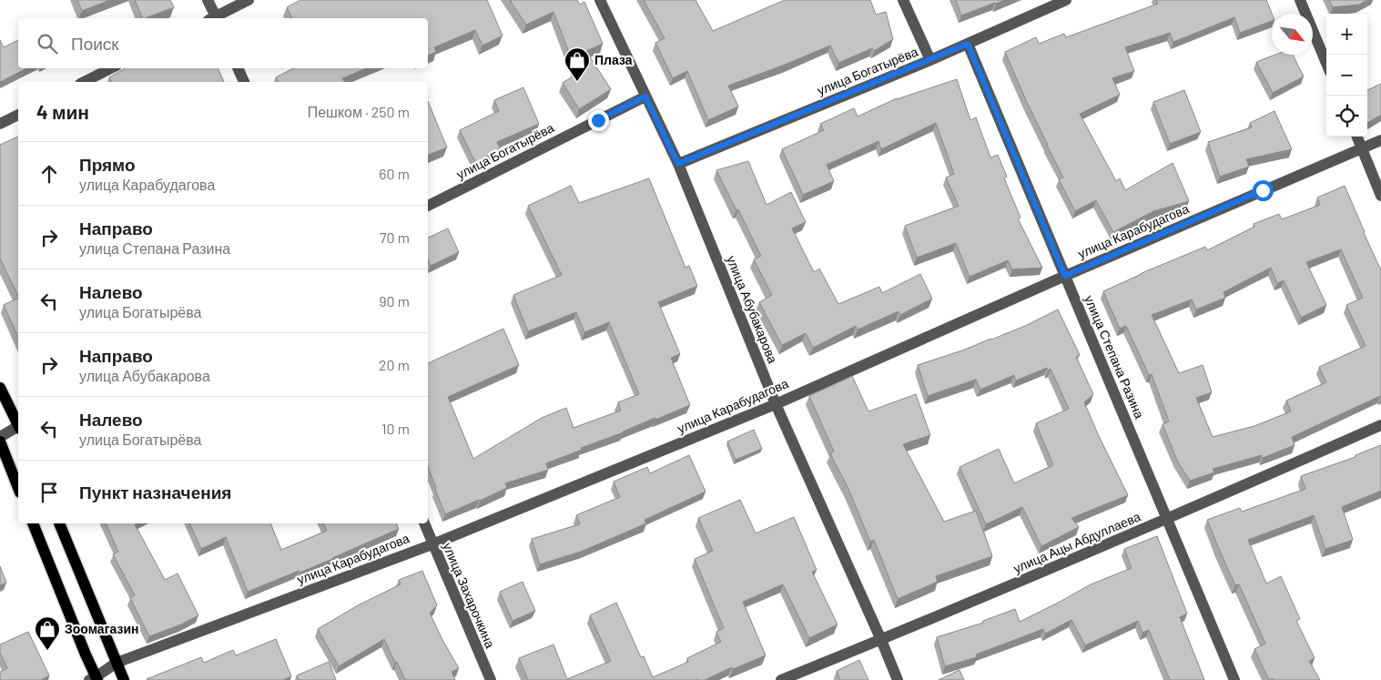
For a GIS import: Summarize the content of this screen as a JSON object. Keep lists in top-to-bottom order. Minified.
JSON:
{"streets":{"street":["улица Богатырёва","улица Карабудагова","улица Абубакарова","улица Степана Разина","улица Ацы Абдуллаева","улица Захарочкина"]},"crossings":[["улица Богатырёва","улица Абубакарова"],["улица Богатырёва","улица Степана Разина"],["улица Карабудагова","улица Абубакарова"],["улица Карабудагова","улица Степана Разина"],["улица Карабудагова","улица Захарочкина"],["улица Абубакарова","улица Ацы Абдуллаева"],["улица Степана Разина","улица Ацы Абдуллаева"]],"places":{"shop":["Плаза","Зоомагазин"]},"north":"bottom right","page":{"map_buttons":["+","−"],"search":"Поиск","heading":["4 мин","Пешком · 250 m"],"list":[["Прямо","улица Карабудагова","60 m"],["Направо","улица Степана Разина","70 m"],["Налево","улица Богатырёва","90 m"],["Направо","улица Абубакарова","20 m"],["Налево","улица Богатырёва","10 m"],"Пункт назначения"]}}
